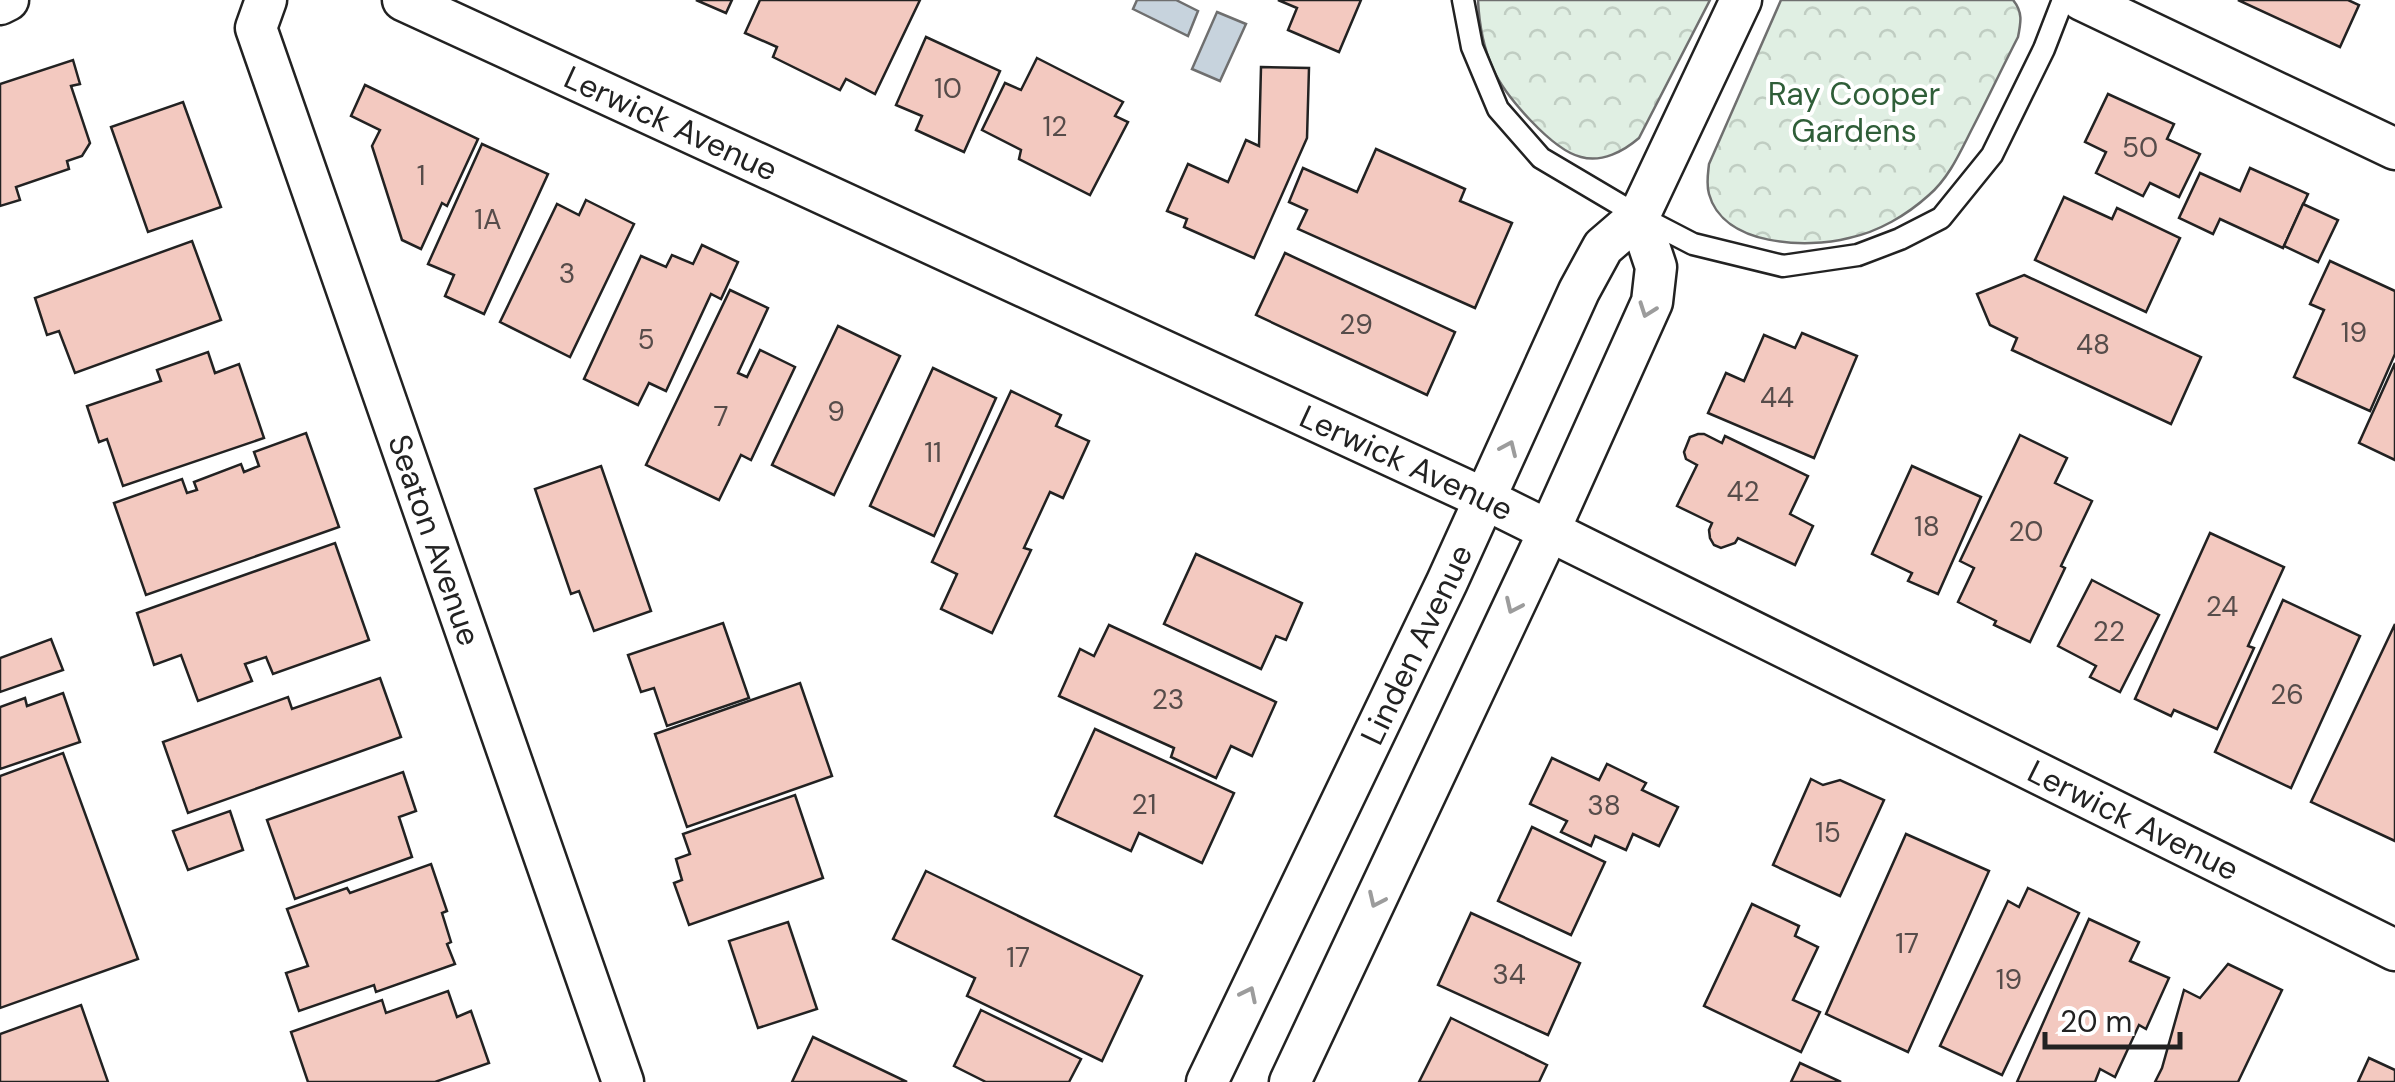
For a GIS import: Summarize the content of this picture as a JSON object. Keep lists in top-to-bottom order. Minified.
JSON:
{"streets":{"street":["Lerwick Avenue","Seaton Avenue","Linden Avenue"]},"crossings":[["Lerwick Avenue","Linden Avenue"]],"parks":["Ray Cooper Gardens"],"house_numbers":["10","12","50","1","1A","3","29","19","5","48","44","9","7","11","42","18","20","24","22","26","23","21","38","15","17","17","34","19"],"scale_bar":"20 m"}
